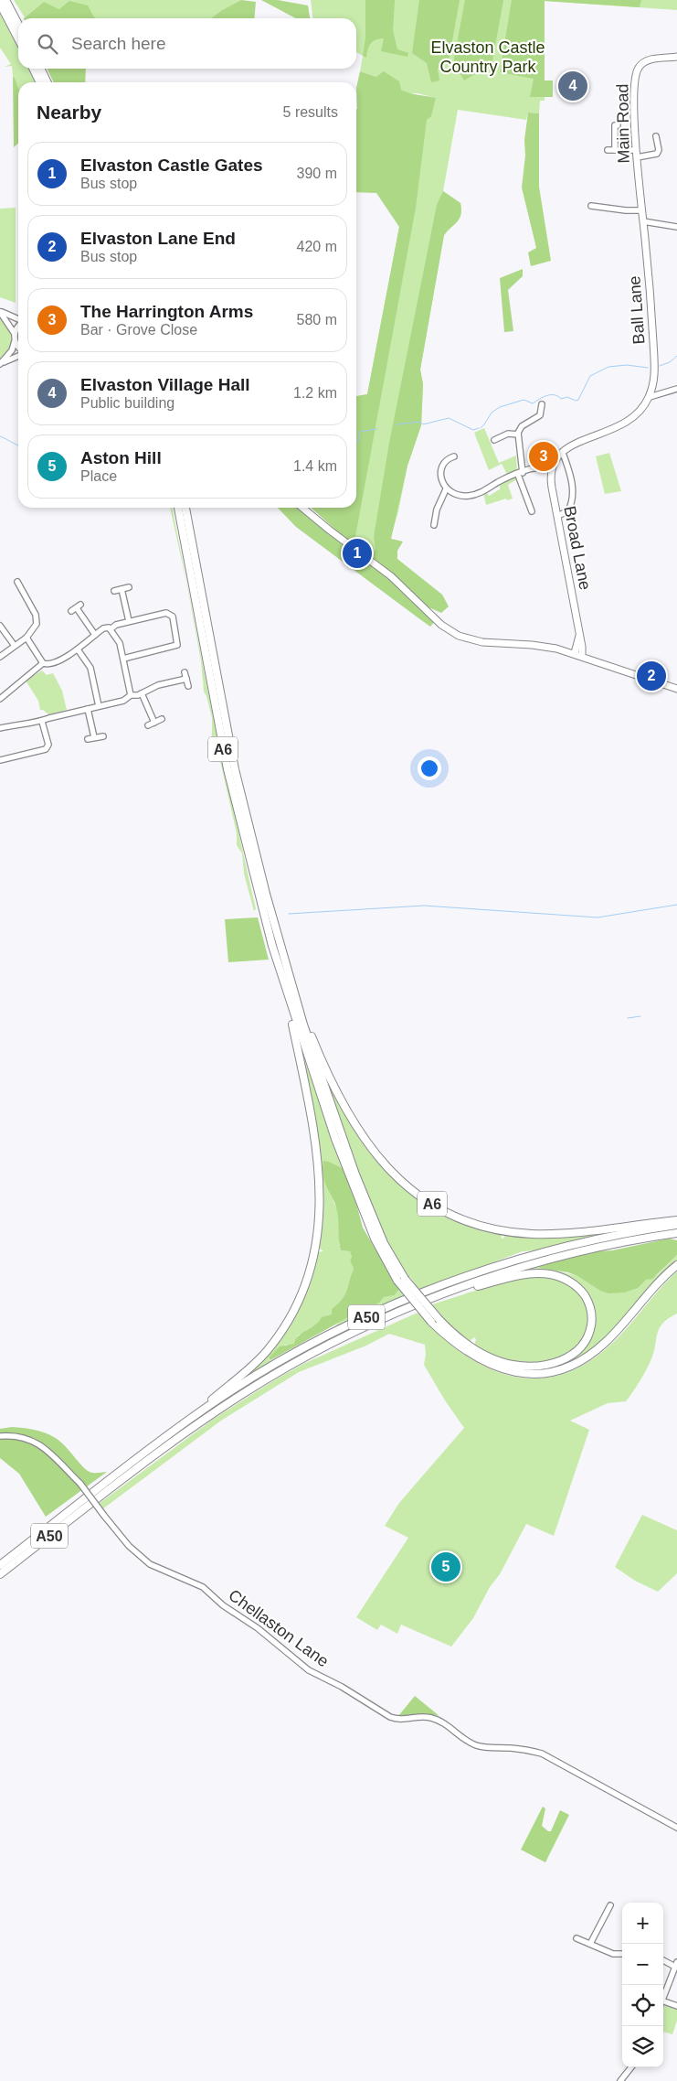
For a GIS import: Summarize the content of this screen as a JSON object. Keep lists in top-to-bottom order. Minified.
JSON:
{"streets":{"highway":["A6","A50"],"main road":["Main Road","Ball Lane","Broad Lane"],"street":["Chellaston Lane"]},"crossings":[["Main Road","Ball Lane"]],"parks":["Elvaston Castle Country Park"],"page":{"search":"Search here","pins":["4","3","1","2","5"],"heading":["Nearby","5 results"],"list":[{"mark":"1","name":"Elvaston Castle Gates","note":"Bus stop","value":"390 m"},{"mark":"2","name":"Elvaston Lane End","note":"Bus stop","value":"420 m"},{"mark":"3","name":"The Harrington Arms","note":"Bar · Grove Close","value":"580 m"},{"mark":"4","name":"Elvaston Village Hall","note":"Public building","value":"1.2 km"},{"mark":"5","name":"Aston Hill","note":"Place","value":"1.4 km"}],"map_buttons":["+","−"]}}
